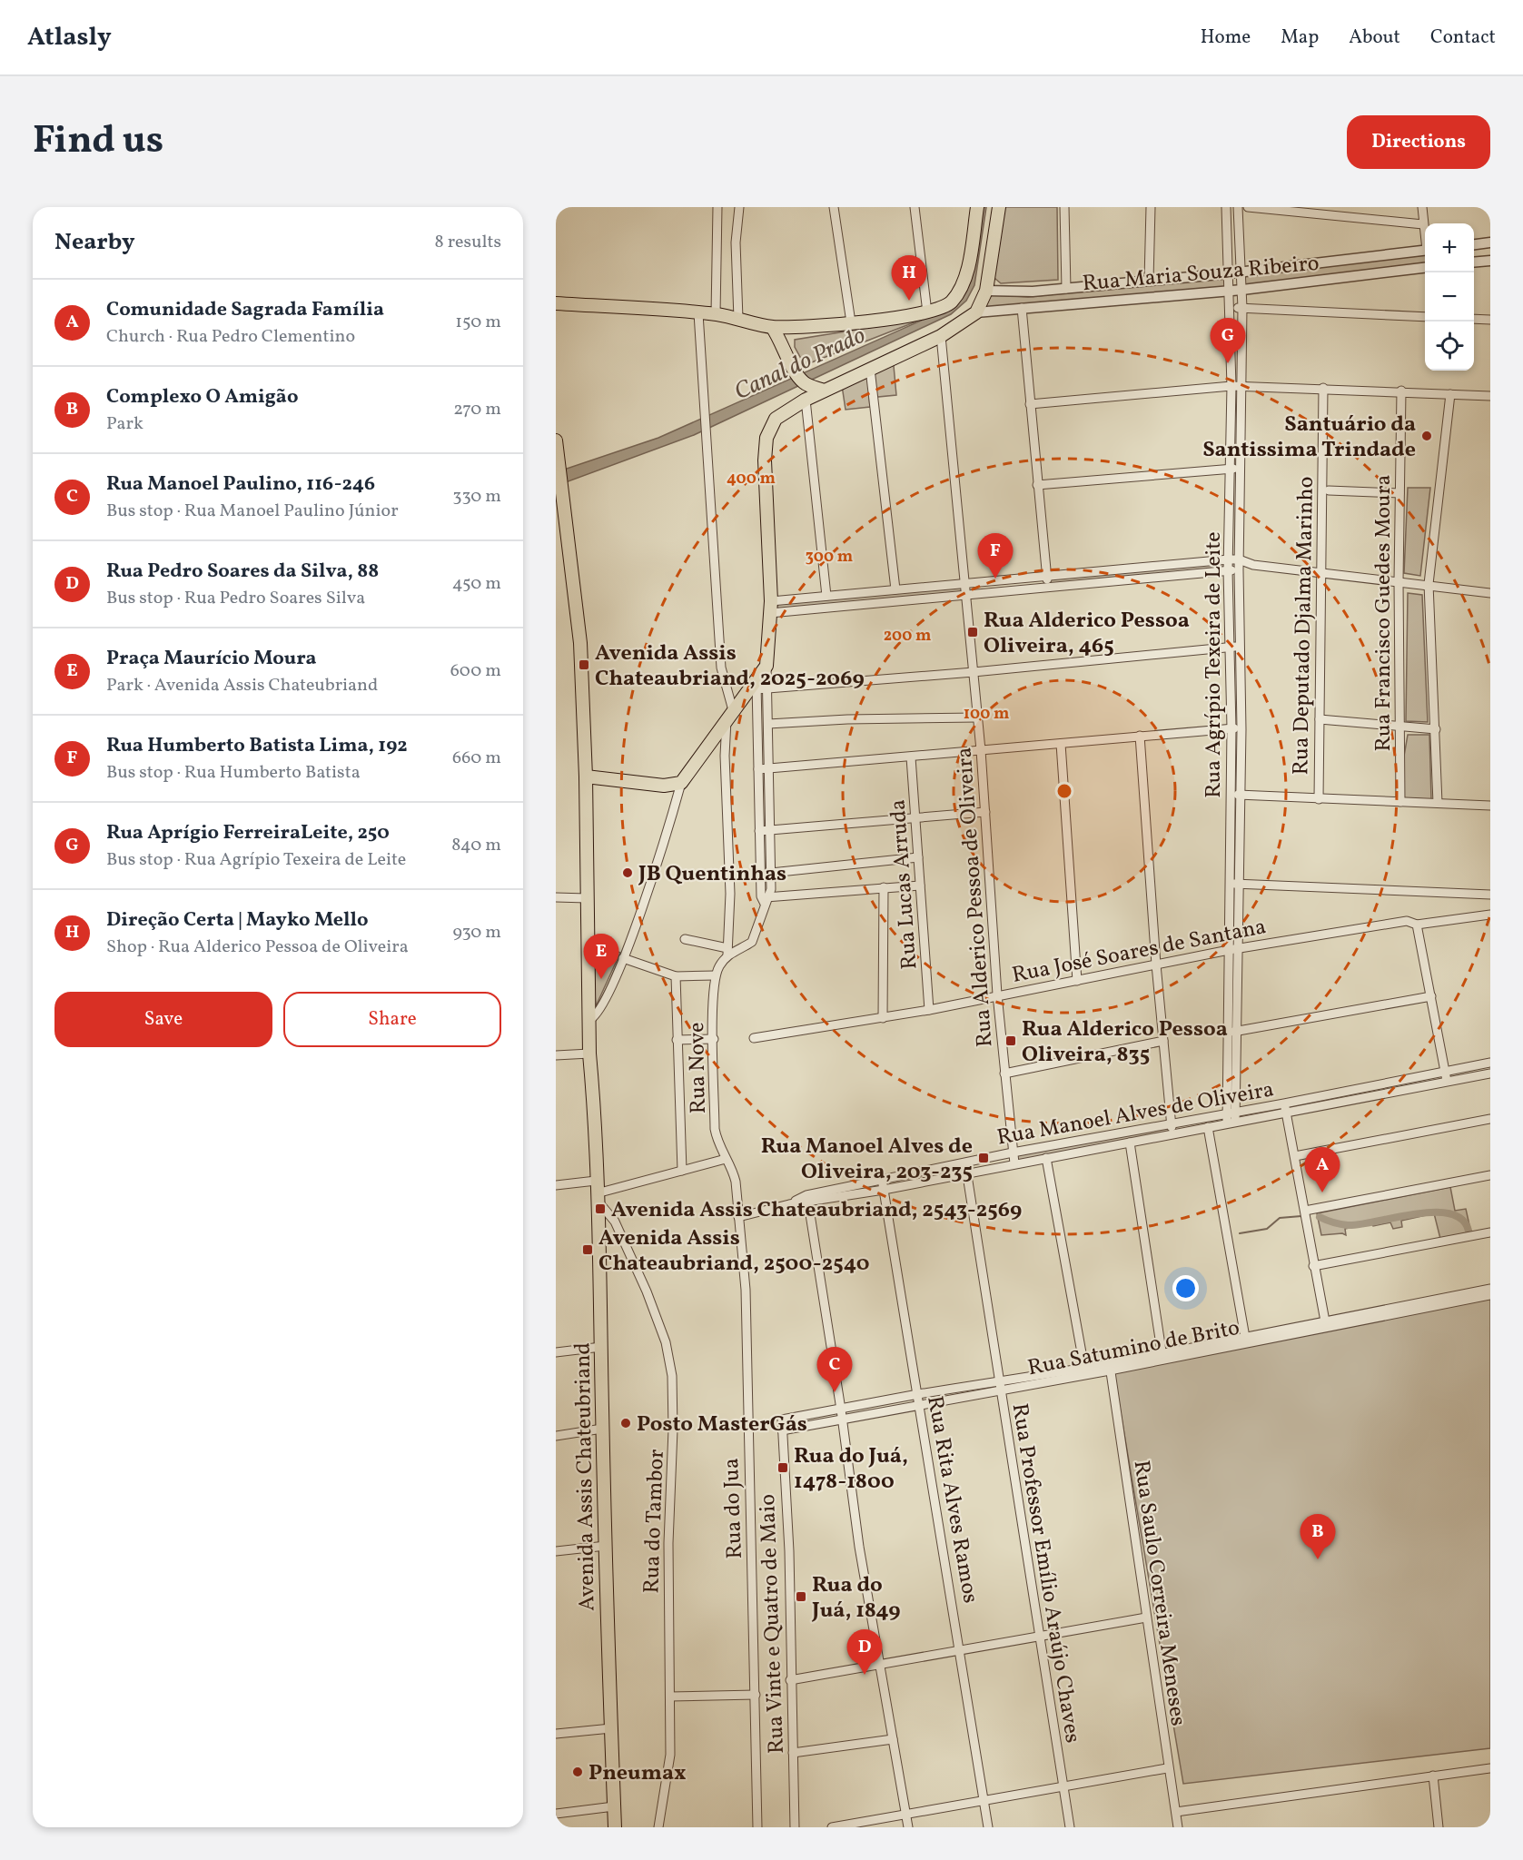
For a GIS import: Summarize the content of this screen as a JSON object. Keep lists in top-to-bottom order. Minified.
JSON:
{"streets":{"main road":["Avenida Assis Chateubriand"],"street":["Rua Maria Souza Ribeiro","Rua Francisco Guedes Moura","Rua Deputado Djalma Marinho","Rua Agrípio Texeira de Leite","Rua Lucas Arruda","Rua Alderico Pessoa de Oliveira","Rua José Soares de Santana","Rua Nove","Rua Manoel Alves de Oliveira","Rua Satumino de Brito","Rua Rita Alves Ramos","Rua do Jua","Rua do Tambor","Rua Professor Emílio Araújo Chaves","Rua Saulo Correira Meneses","Rua Vinte e Quatro de Maio"]},"crossings":[["Rua Maria Souza Ribeiro","Rua Agrípio Texeira de Leite"],["Rua Agrípio Texeira de Leite","Rua José Soares de Santana"],["Rua Agrípio Texeira de Leite","Rua Manoel Alves de Oliveira"],["Rua Lucas Arruda","Rua José Soares de Santana"],["Rua Alderico Pessoa de Oliveira","Rua José Soares de Santana"],["Rua Alderico Pessoa de Oliveira","Rua Manoel Alves de Oliveira"],["Rua Nove","Rua do Jua"],["Rua Manoel Alves de Oliveira","Rua Rita Alves Ramos"],["Rua Manoel Alves de Oliveira","Rua do Jua"],["Rua Manoel Alves de Oliveira","Rua Professor Emílio Araújo Chaves"],["Rua Satumino de Brito","Rua Rita Alves Ramos"],["Rua Satumino de Brito","Rua Professor Emílio Araújo Chaves"],["Rua Satumino de Brito","Rua Saulo Correira Meneses"],["Rua Satumino de Brito","Rua Vinte e Quatro de Maio"],["Avenida Assis Chateubriand","Rua do Tambor"]],"water":["Canal do Prado"],"places":{"other":["Santuário da Santissima Trindade","JB Quentinhas","Posto MasterGás","Pneumax"],"transit":["Rua Alderico Pessoa Oliveira, 465","Avenida Assis Chateaubriand, 2025-2069","Rua Alderico Pessoa Oliveira, 835","Rua Manoel Alves de Oliveira, 203-235","Avenida Assis Chateaubriand, 2543-2569","Avenida Assis Chateaubriand, 2500-2540","Rua do Juá, 1478-1800","Rua do Juá, 1849"]},"page":{"header":"Atlasly","nav":["Home","Map","About","Contact"],"title":"Find us","buttons":["Directions",["Save","Share"]],"heading":["Nearby","8 results"],"map_buttons":["+","−"],"pins":["H","G","F","E","A","C","B","D"],"list":[{"mark":"A","name":"Comunidade Sagrada Família","note":"Church · Rua Pedro Clementino","value":"150 m"},{"mark":"B","name":"Complexo O Amigão","note":"Park","value":"270 m"},{"mark":"C","name":"Rua Manoel Paulino, 116-246","note":"Bus stop · Rua Manoel Paulino Júnior","value":"330 m"},{"mark":"D","name":"Rua Pedro Soares da Silva, 88","note":"Bus stop · Rua Pedro Soares Silva","value":"450 m"},{"mark":"E","name":"Praça Maurício Moura","note":"Park · Avenida Assis Chateubriand","value":"600 m"},{"mark":"F","name":"Rua Humberto Batista Lima, 192","note":"Bus stop · Rua Humberto Batista","value":"660 m"},{"mark":"G","name":"Rua Aprígio FerreiraLeite, 250","note":"Bus stop · Rua Agrípio Texeira de Leite","value":"840 m"},{"mark":"H","name":"Direção Certa | Mayko Mello","note":"Shop · Rua Alderico Pessoa de Oliveira","value":"930 m"}]},"rings":["400 m","300 m","200 m","100 m"]}
